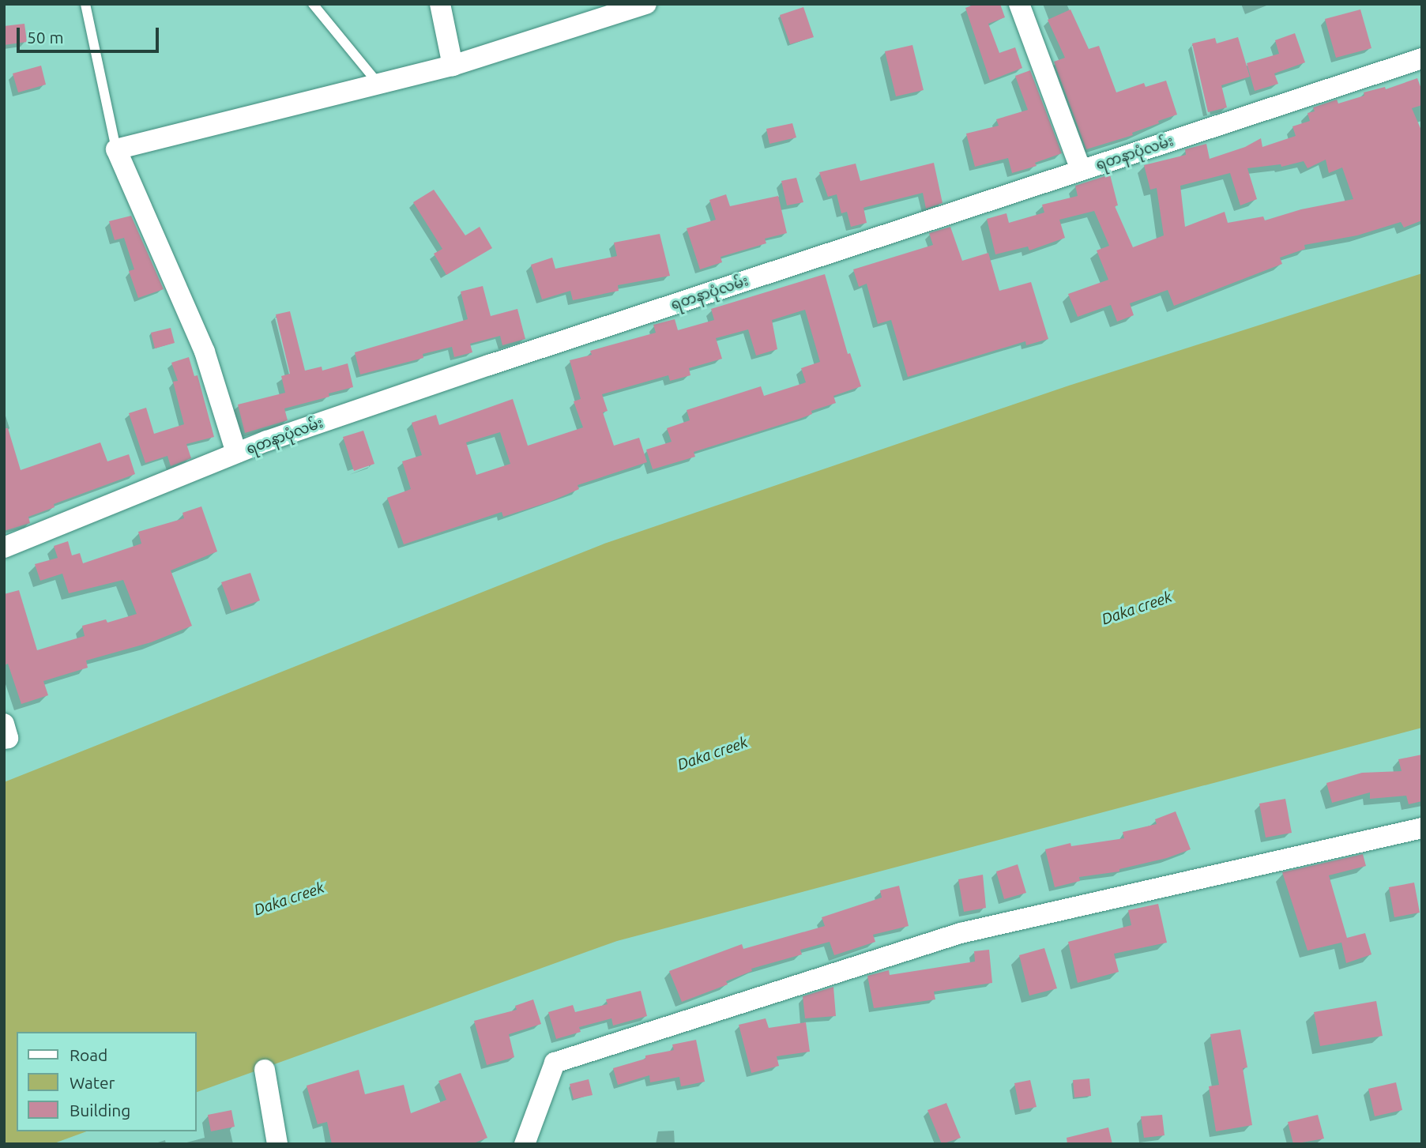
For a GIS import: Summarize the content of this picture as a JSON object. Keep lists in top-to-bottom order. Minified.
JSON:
{"streets":{"street":["ရတနာပုံလမ်း"]},"water":["Daka creek"],"legend":["Road","Water","Building"],"scale_bar":"50 m"}
